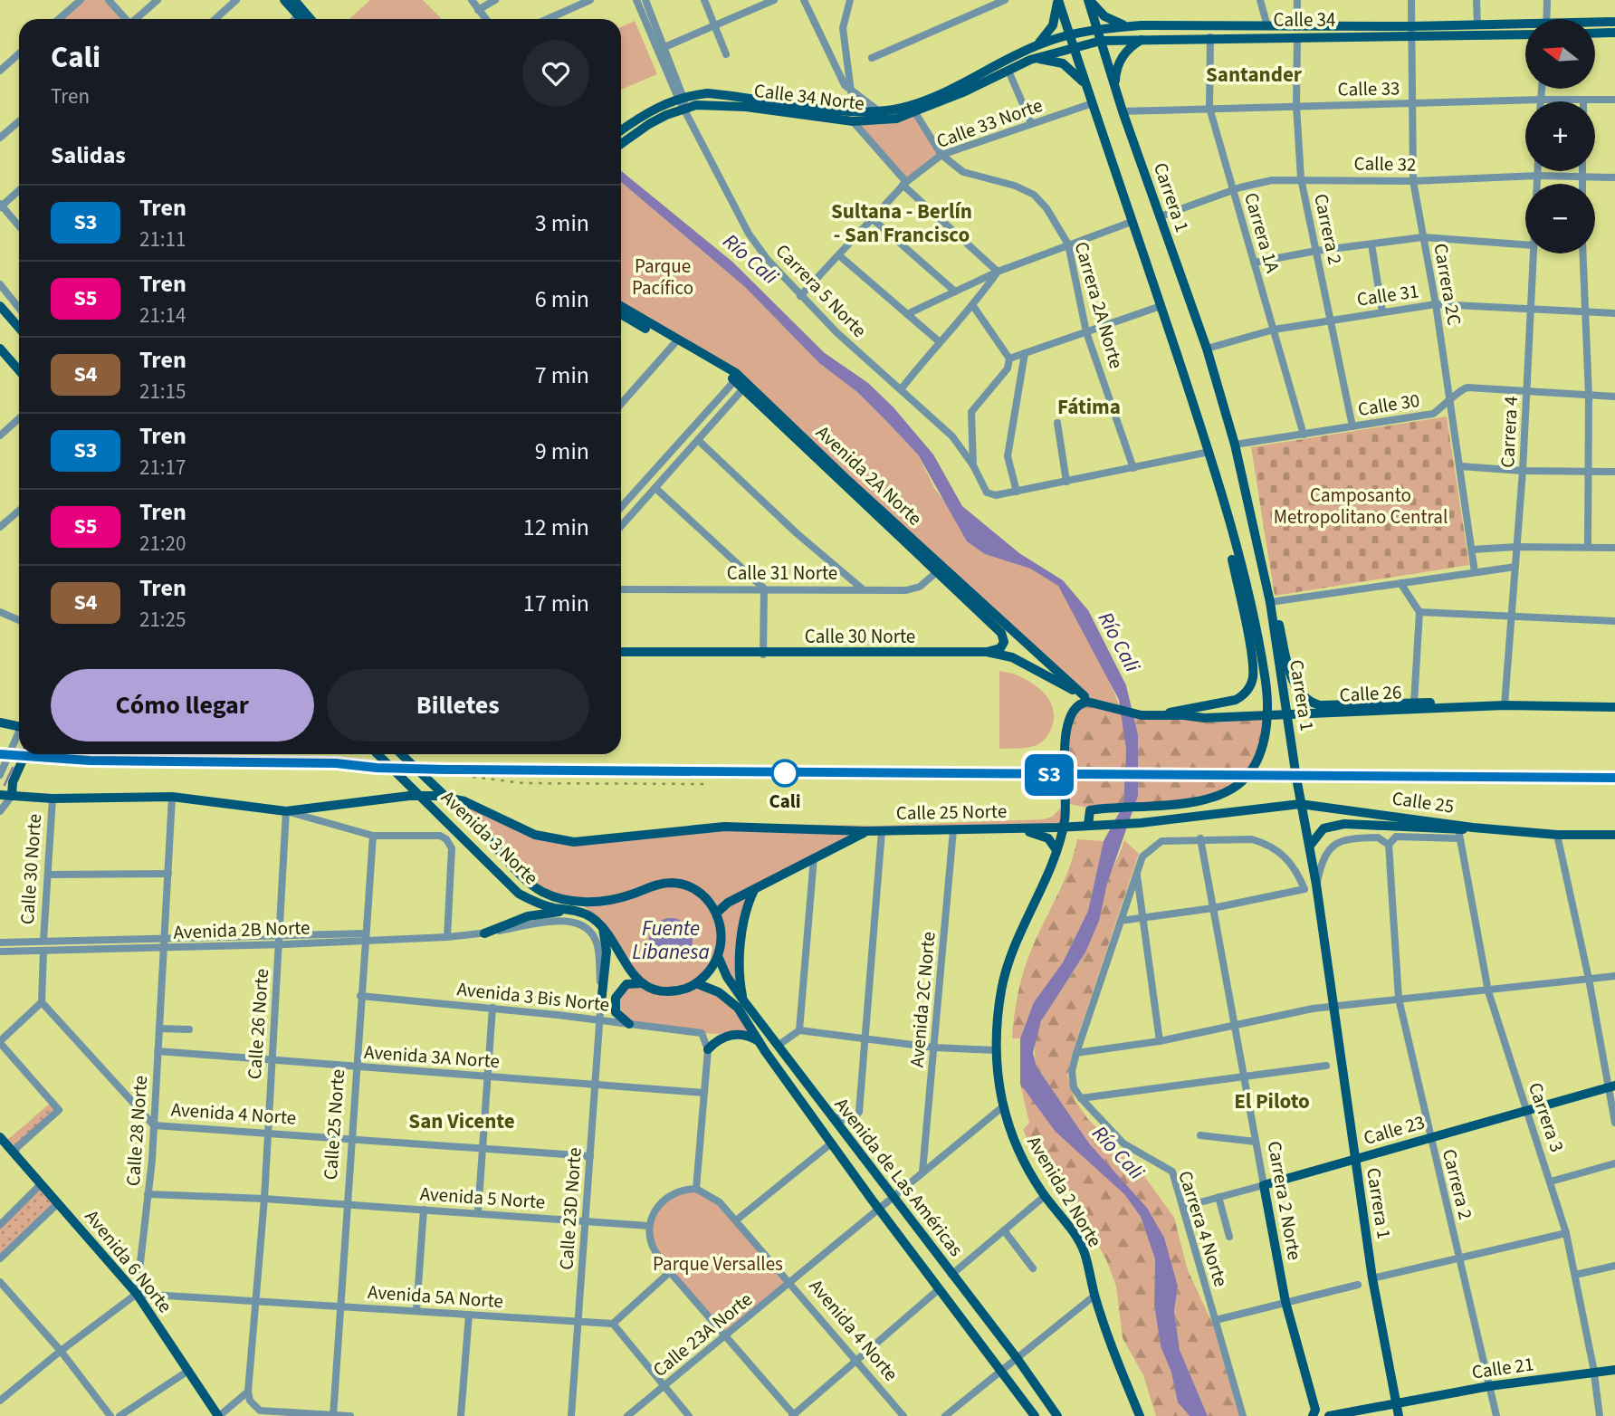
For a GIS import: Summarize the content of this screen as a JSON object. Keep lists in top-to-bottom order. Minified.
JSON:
{"streets":{"main road":["Calle 34","Calle 34 Norte","Carrera 1","Avenida 2A Norte","Calle 30 Norte","Calle 26","Calle 25","Calle 25 Norte","Avenida 3 Norte","Calle 23","Avenida de Las Américas","Avenida 2 Norte","Carrera 2 Norte","Avenida 6 Norte","Calle 21"],"street":["Calle 33","Calle 33 Norte","Calle 32","Carrera 2","Carrera 1A","Carrera 2C","Carrera 5 Norte","Calle 31","Carrera 2A Norte","Calle 30","Carrera 4","Calle 31 Norte","Avenida 2B Norte","Avenida 3 Bis Norte","Avenida 2C Norte","Calle 26 Norte","Avenida 3A Norte","Avenida 4 Norte","Carrera 3","Calle 28 Norte","Avenida 5 Norte","Calle 23D Norte","Carrera 4 Norte","Avenida 5A Norte","Calle 23A Norte"]},"crossings":[["Calle 34","Calle 34 Norte"],["Calle 34","Carrera 1"],["Calle 34","Carrera 2"],["Calle 34","Carrera 1A"],["Calle 34","Carrera 2C"],["Calle 33","Carrera 1"],["Calle 33","Carrera 2"],["Calle 33","Carrera 1A"],["Calle 33","Carrera 2C"],["Calle 34 Norte","Carrera 1"],["Calle 34 Norte","Carrera 5 Norte"],["Calle 34 Norte","Carrera 2A Norte"],["Calle 33 Norte","Carrera 1"],["Calle 33 Norte","Carrera 5 Norte"],["Calle 33 Norte","Carrera 2A Norte"],["Calle 32","Carrera 1"],["Calle 32","Carrera 2"],["Calle 32","Carrera 1A"],["Calle 32","Carrera 2C"],["Calle 32","Carrera 4"],["Carrera 1","Calle 31"],["Carrera 1","Calle 30"],["Carrera 1","Calle 25 Norte"],["Carrera 1","Calle 23"],["Carrera 1","Calle 21"],["Carrera 2","Calle 31"],["Carrera 2","Calle 30"],["Carrera 2","Calle 23"],["Carrera 2","Calle 21"],["Carrera 1A","Calle 31"],["Carrera 1A","Calle 30"],["Carrera 2C","Calle 31"],["Carrera 2C","Calle 30"],["Calle 31","Carrera 4"],["Calle 30","Carrera 4"],["Carrera 4","Calle 26"],["Avenida 2A Norte","Calle 31 Norte"],["Avenida 2A Norte","Calle 30 Norte"],["Avenida 2A Norte","Calle 26"],["Avenida 2A Norte","Avenida 2 Norte"],["Calle 30 Norte","Calle 26"],["Calle 30 Norte","Avenida 2B Norte"],["Calle 30 Norte","Avenida 4 Norte"],["Calle 30 Norte","Avenida 2 Norte"],["Calle 26","Avenida 2 Norte"],["Calle 25","Calle 25 Norte"],["Calle 25 Norte","Avenida 3 Norte"],["Calle 25 Norte","Avenida 2B Norte"],["Calle 25 Norte","Avenida 3 Bis Norte"],["Calle 25 Norte","Avenida 2C Norte"],["Calle 25 Norte","Calle 26 Norte"],["Calle 25 Norte","Avenida 3A Norte"],["Calle 25 Norte","Avenida 4 Norte"],["Calle 25 Norte","Avenida 2 Norte"],["Calle 25 Norte","Avenida 5 Norte"],["Calle 25 Norte","Avenida 5A Norte"],["Avenida 2B Norte","Calle 26 Norte"],["Avenida 2B Norte","Calle 28 Norte"],["Avenida 2B Norte","Calle 23D Norte"],["Avenida 3 Bis Norte","Calle 23D Norte"],["Avenida 2C Norte","Calle 23A Norte"],["Calle 26 Norte","Avenida 3A Norte"],["Calle 26 Norte","Avenida 4 Norte"],["Calle 26 Norte","Avenida 5 Norte"],["Calle 26 Norte","Avenida 5A Norte"],["Avenida 3A Norte","Calle 28 Norte"],["Avenida 3A Norte","Calle 23D Norte"],["Avenida 4 Norte","Calle 28 Norte"],["Avenida 4 Norte","Calle 23D Norte"],["Avenida 4 Norte","Calle 23A Norte"],["Carrera 3","Calle 23"],["Carrera 3","Calle 21"],["Calle 23","Carrera 2 Norte"],["Calle 23","Carrera 4 Norte"],["Calle 28 Norte","Avenida 5 Norte"],["Calle 28 Norte","Avenida 6 Norte"],["Calle 28 Norte","Avenida 5A Norte"],["Avenida de Las Américas","Calle 23A Norte"],["Avenida 2 Norte","Calle 23A Norte"],["Avenida 5 Norte","Calle 23D Norte"],["Calle 23D Norte","Avenida 5A Norte"],["Avenida 6 Norte","Avenida 5A Norte"]],"districts":["Santander","Sultana - Berlín - San Francisco","Fátima","El Piloto","San Vicente"],"water":["Río Cali","Fuente Libanesa"],"parks":["Parque Pacífico","Camposanto Metropolitano Central","Parque Versalles"],"places":["Cali"],"north":"left","page":{"on_map":"S3","map_buttons":["+","−"],"heading":[["Cali","Tren"],"Salidas"],"list":[{"mark":"S3","name":"Tren","note":"21:11","value":"3 min"},{"mark":"S5","name":"Tren","note":"21:14","value":"6 min"},{"mark":"S4","name":"Tren","note":"21:15","value":"7 min"},{"mark":"S3","name":"Tren","note":"21:17","value":"9 min"},{"mark":"S5","name":"Tren","note":"21:20","value":"12 min"},{"mark":"S4","name":"Tren","note":"21:25","value":"17 min"}],"buttons":["Cómo llegar","Billetes"]}}
